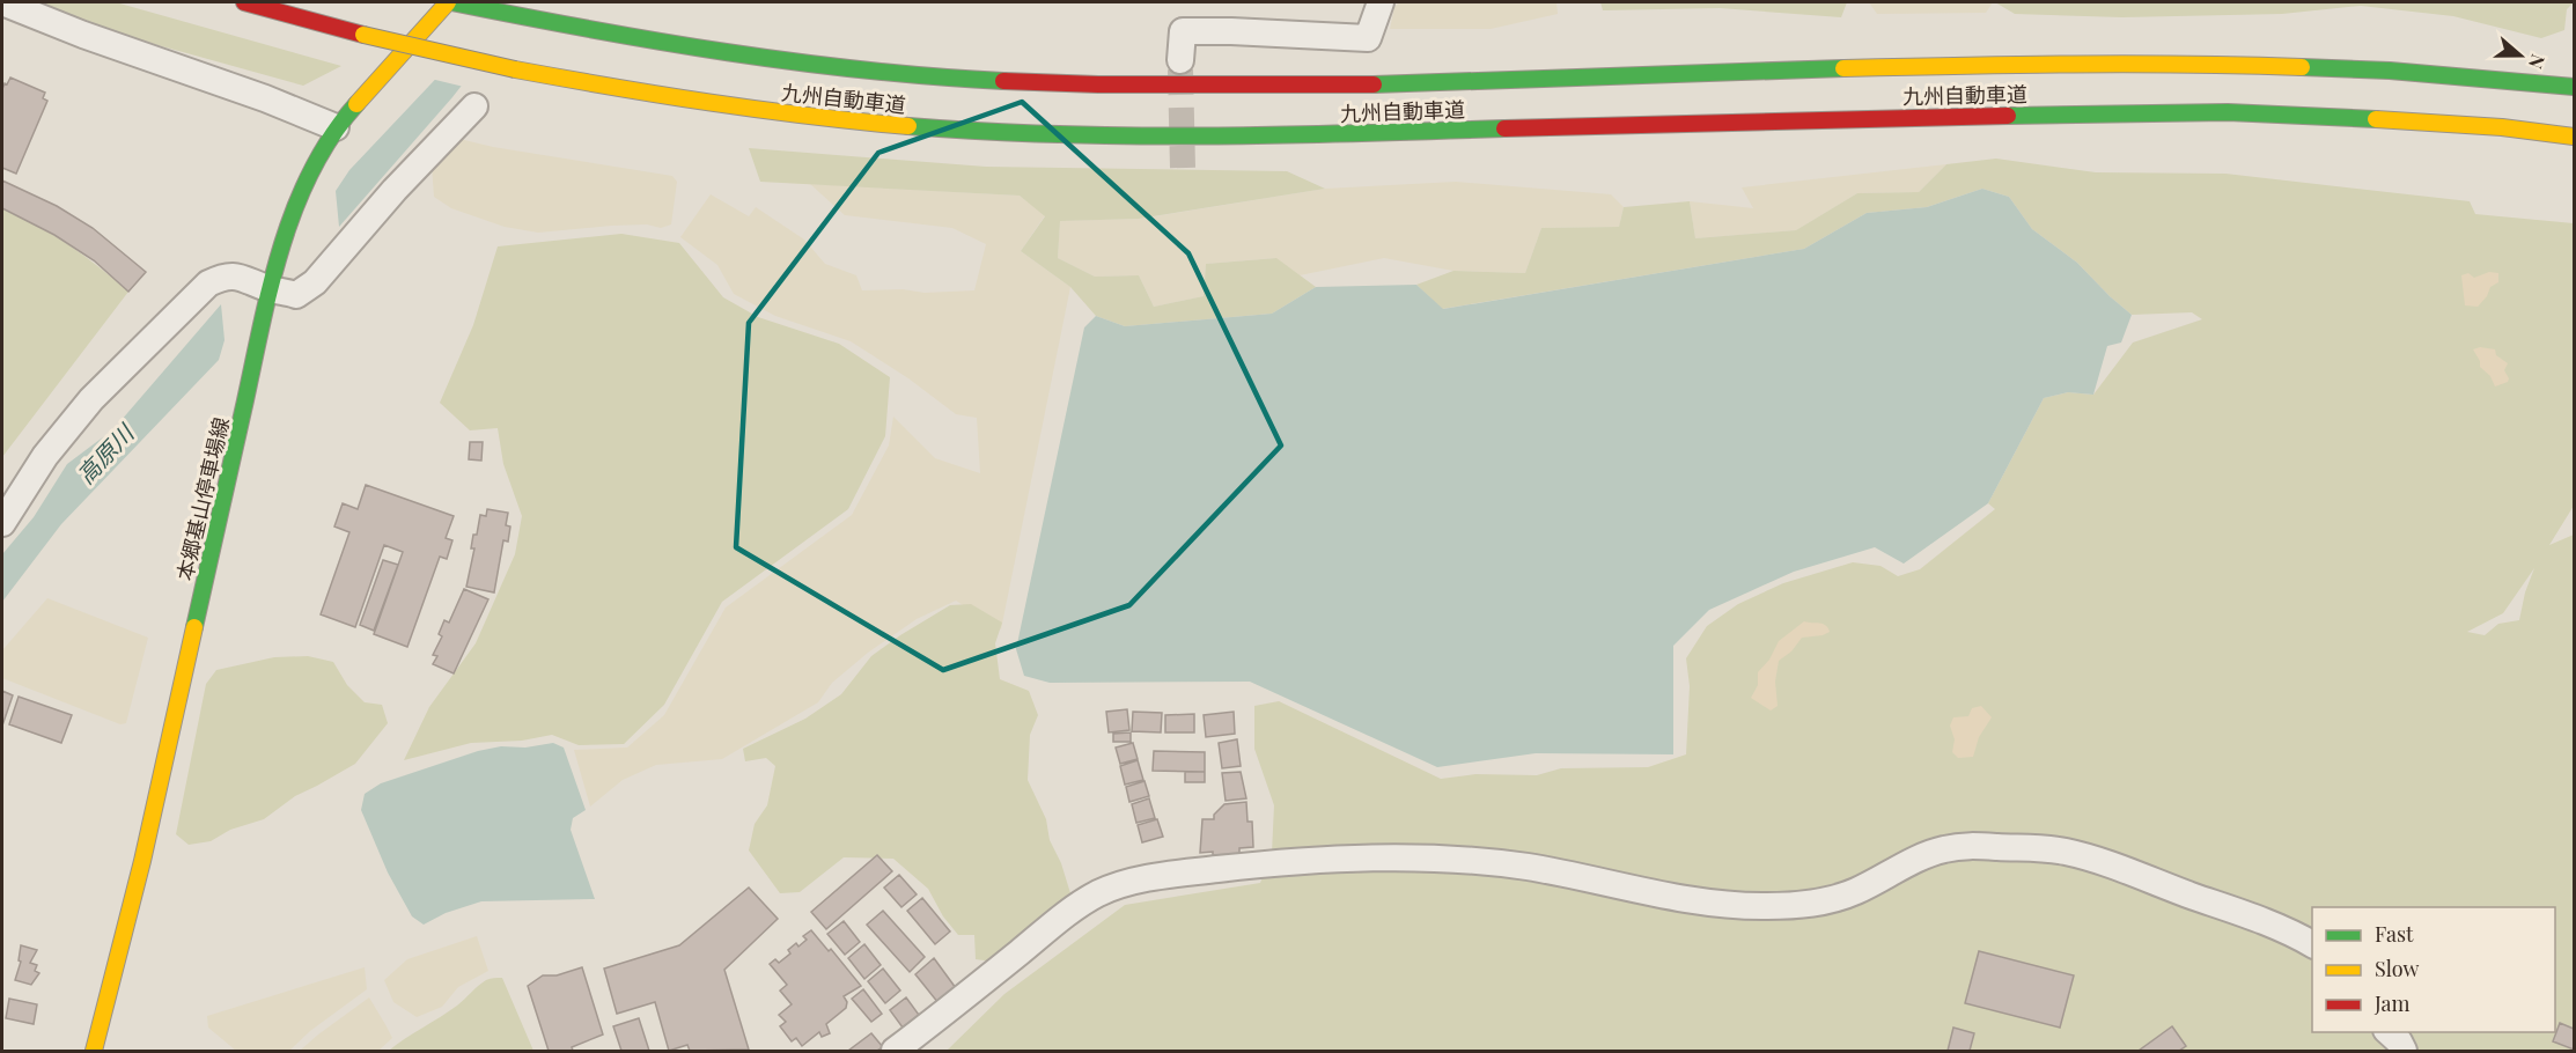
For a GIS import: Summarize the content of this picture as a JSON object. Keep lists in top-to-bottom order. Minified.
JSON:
{"streets":{"main road":["九州自動車道","本郷基山停車場線"]},"crossings":[["九州自動車道","本郷基山停車場線"]],"water":["高原川"],"legend":["Fast","Slow","Jam"],"north":"right"}
